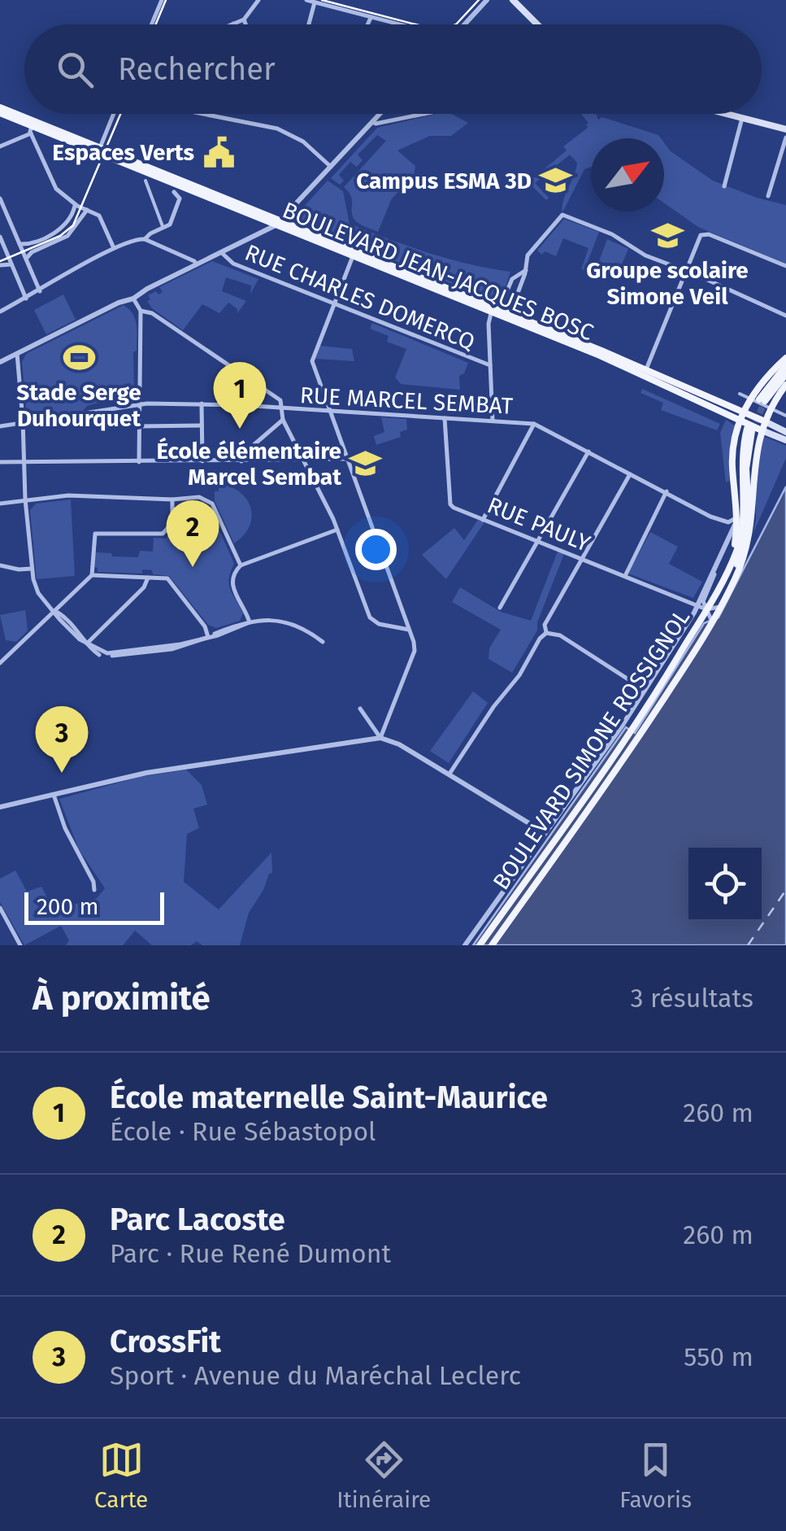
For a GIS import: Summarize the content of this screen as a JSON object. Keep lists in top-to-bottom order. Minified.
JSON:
{"streets":{"main road":["BOULEVARD JEAN-JACQUES BOSC","BOULEVARD SIMONE ROSSIGNOL"],"street":["RUE CHARLES DOMERCQ","RUE MARCEL SEMBAT","RUE PAULY"]},"crossings":[["RUE MARCEL SEMBAT","RUE PAULY"],["RUE PAULY","BOULEVARD SIMONE ROSSIGNOL"]],"places":{"public building":["Espaces Verts"],"school or university":["Campus ESMA 3D","Groupe scolaire Simone Veil","École élémentaire Marcel Sembat"],"sports":["Stade Serge Duhourquet"]},"scale_bar":"200 m","north":"top right","page":{"search":"Rechercher","pins":["1","2","3"],"scale":"200 m","heading":["À proximité","3 résultats"],"list":[{"mark":"1","name":"École maternelle Saint-Maurice","note":"École · Rue Sébastopol","value":"260 m"},{"mark":"2","name":"Parc Lacoste","note":"Parc · Rue René Dumont","value":"260 m"},{"mark":"3","name":"CrossFit","note":"Sport · Avenue du Maréchal Leclerc","value":"550 m"}],"nav":["Carte","Itinéraire","Favoris"]}}
